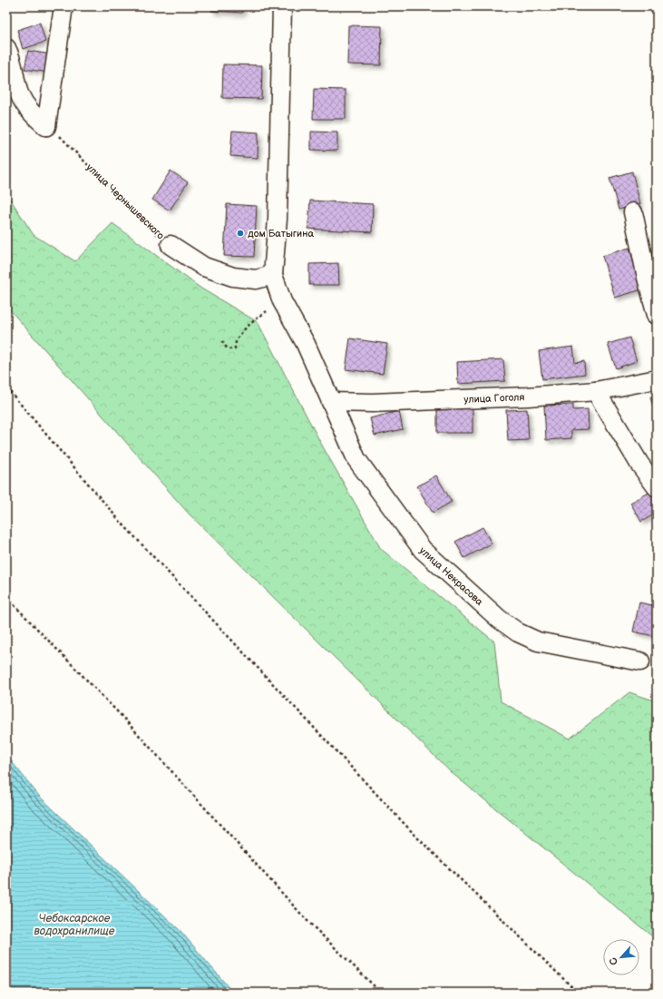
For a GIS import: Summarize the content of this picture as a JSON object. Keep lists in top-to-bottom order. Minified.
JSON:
{"streets":{"street":["улица Чернышевского","улица Гоголя","улица Некрасова"]},"crossings":[["улица Гоголя","улица Некрасова"]],"water":["Чебоксарское водохранилище"],"places":["дом Батыгина"],"north":"bottom left"}
